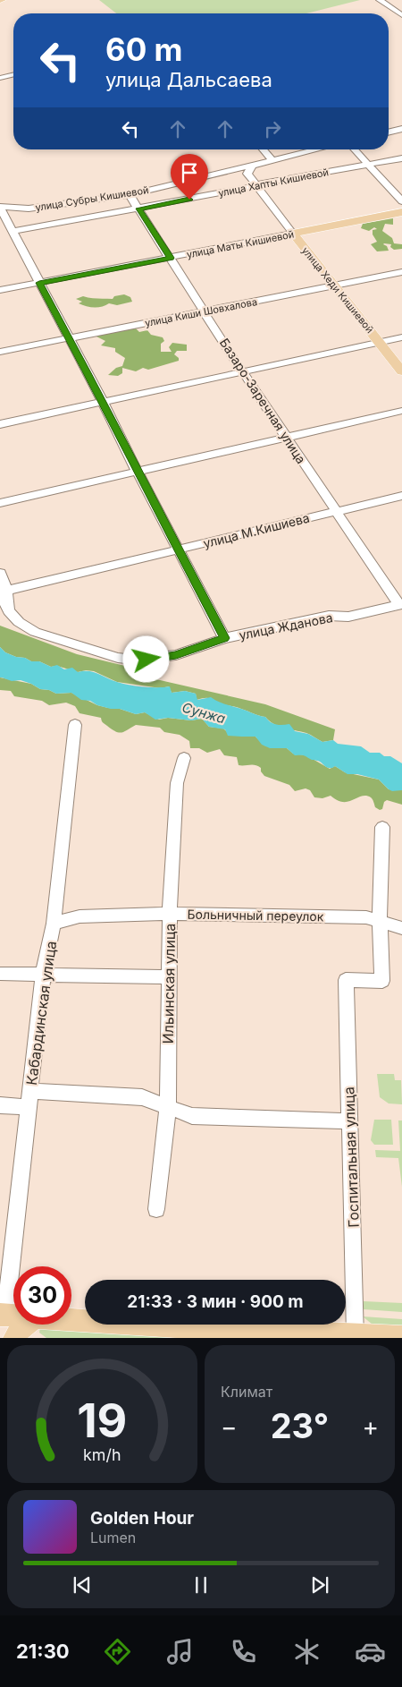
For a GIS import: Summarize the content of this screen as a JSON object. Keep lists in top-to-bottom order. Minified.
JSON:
{"streets":{"main road":["улица Маты Кишиевой","улица Хеди Кишиевой"],"street":["улица Хапты Кишиевой","улица Субры Кишиевой","улица Киши Шовхалова","Базаро-Заречная улица","улица М.Кишиева","улица Жданова","Больничный переулок","Ильинская улица","Кабардинская улица","Госпитальная улица"]},"crossings":[["улица Хапты Кишиевой","улица Хеди Кишиевой"],["улица Хапты Кишиевой","Базаро-Заречная улица"],["улица Субры Кишиевой","улица Хеди Кишиевой"],["улица Субры Кишиевой","Базаро-Заречная улица"],["улица Маты Кишиевой","улица Хеди Кишиевой"],["улица Маты Кишиевой","Базаро-Заречная улица"],["улица Хеди Кишиевой","улица Киши Шовхалова"],["улица Киши Шовхалова","Базаро-Заречная улица"],["Базаро-Заречная улица","улица М.Кишиева"],["Базаро-Заречная улица","улица Жданова"],["улица М.Кишиева","улица Жданова"],["Больничный переулок","Ильинская улица"],["Больничный переулок","Кабардинская улица"],["Больничный переулок","Госпитальная улица"]],"water":["Сунжа"],"page":{"turn":["60 m","улица Дальсаева"],"limit":"30","trip":"21:33 · 3 мин · 900 m","tile":"Климат","heat":["−","23°","+"],"song":["Golden Hour","Lumen"],"tabs":"21:30","gauge":["19","km/h"]}}
